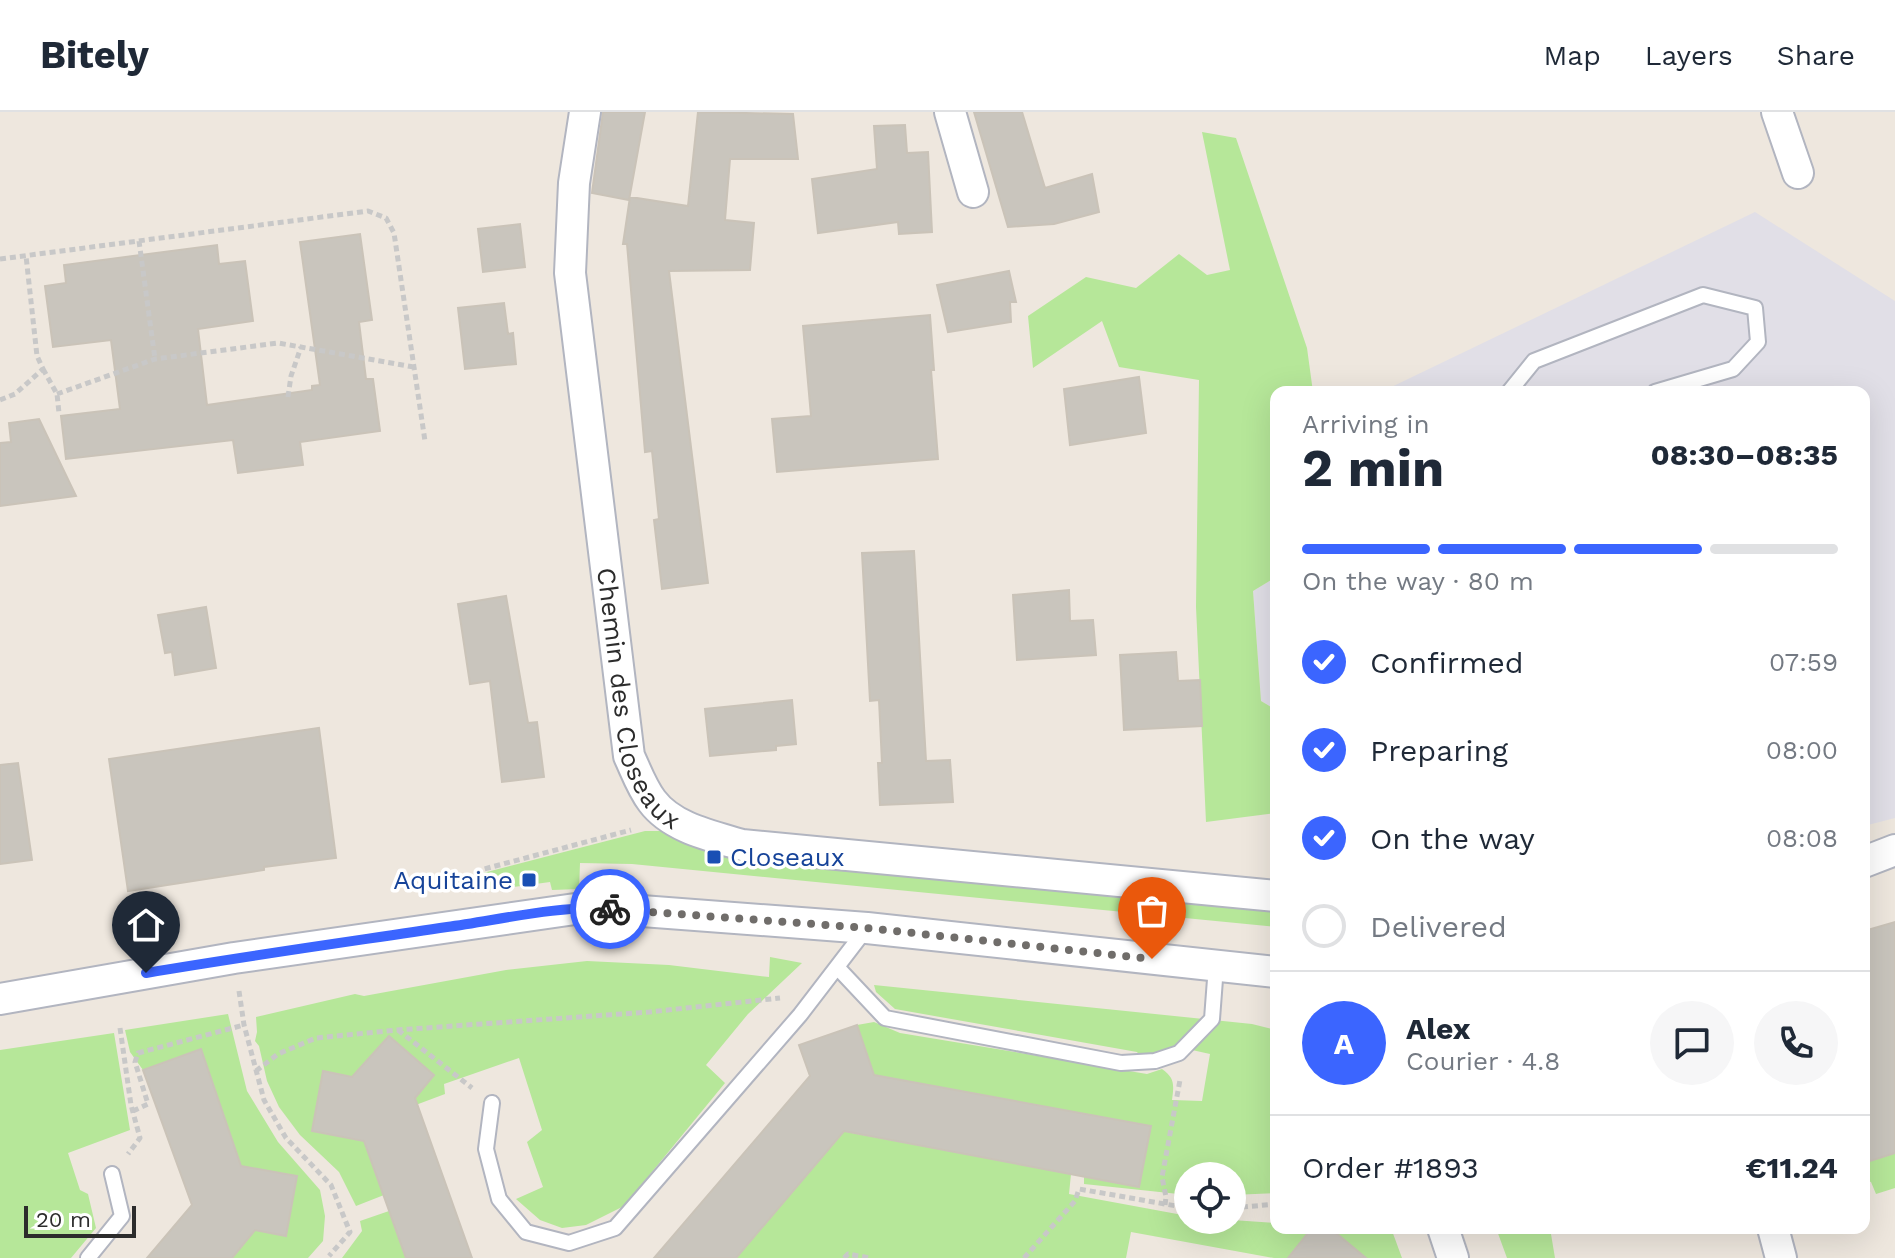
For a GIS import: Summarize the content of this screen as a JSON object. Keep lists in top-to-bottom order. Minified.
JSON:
{"streets":{"street":["Chemin des Closeaux"]},"places":{"transit":["Closeaux","Aquitaine"]},"scale_bar":"20 m","page":{"header":"Bitely","nav":["Map","Layers","Share"],"heading":["2 min","Arriving in","08:30–08:35"],"panel":["Alex","Courier · 4.8","Order #1893","€11.24"],"bar":"On the way · 80 m","list":[["Confirmed","07:59"],["Preparing","08:00"],["On the way","08:08"],"Delivered"],"round":"A","scale":"20 m"}}
